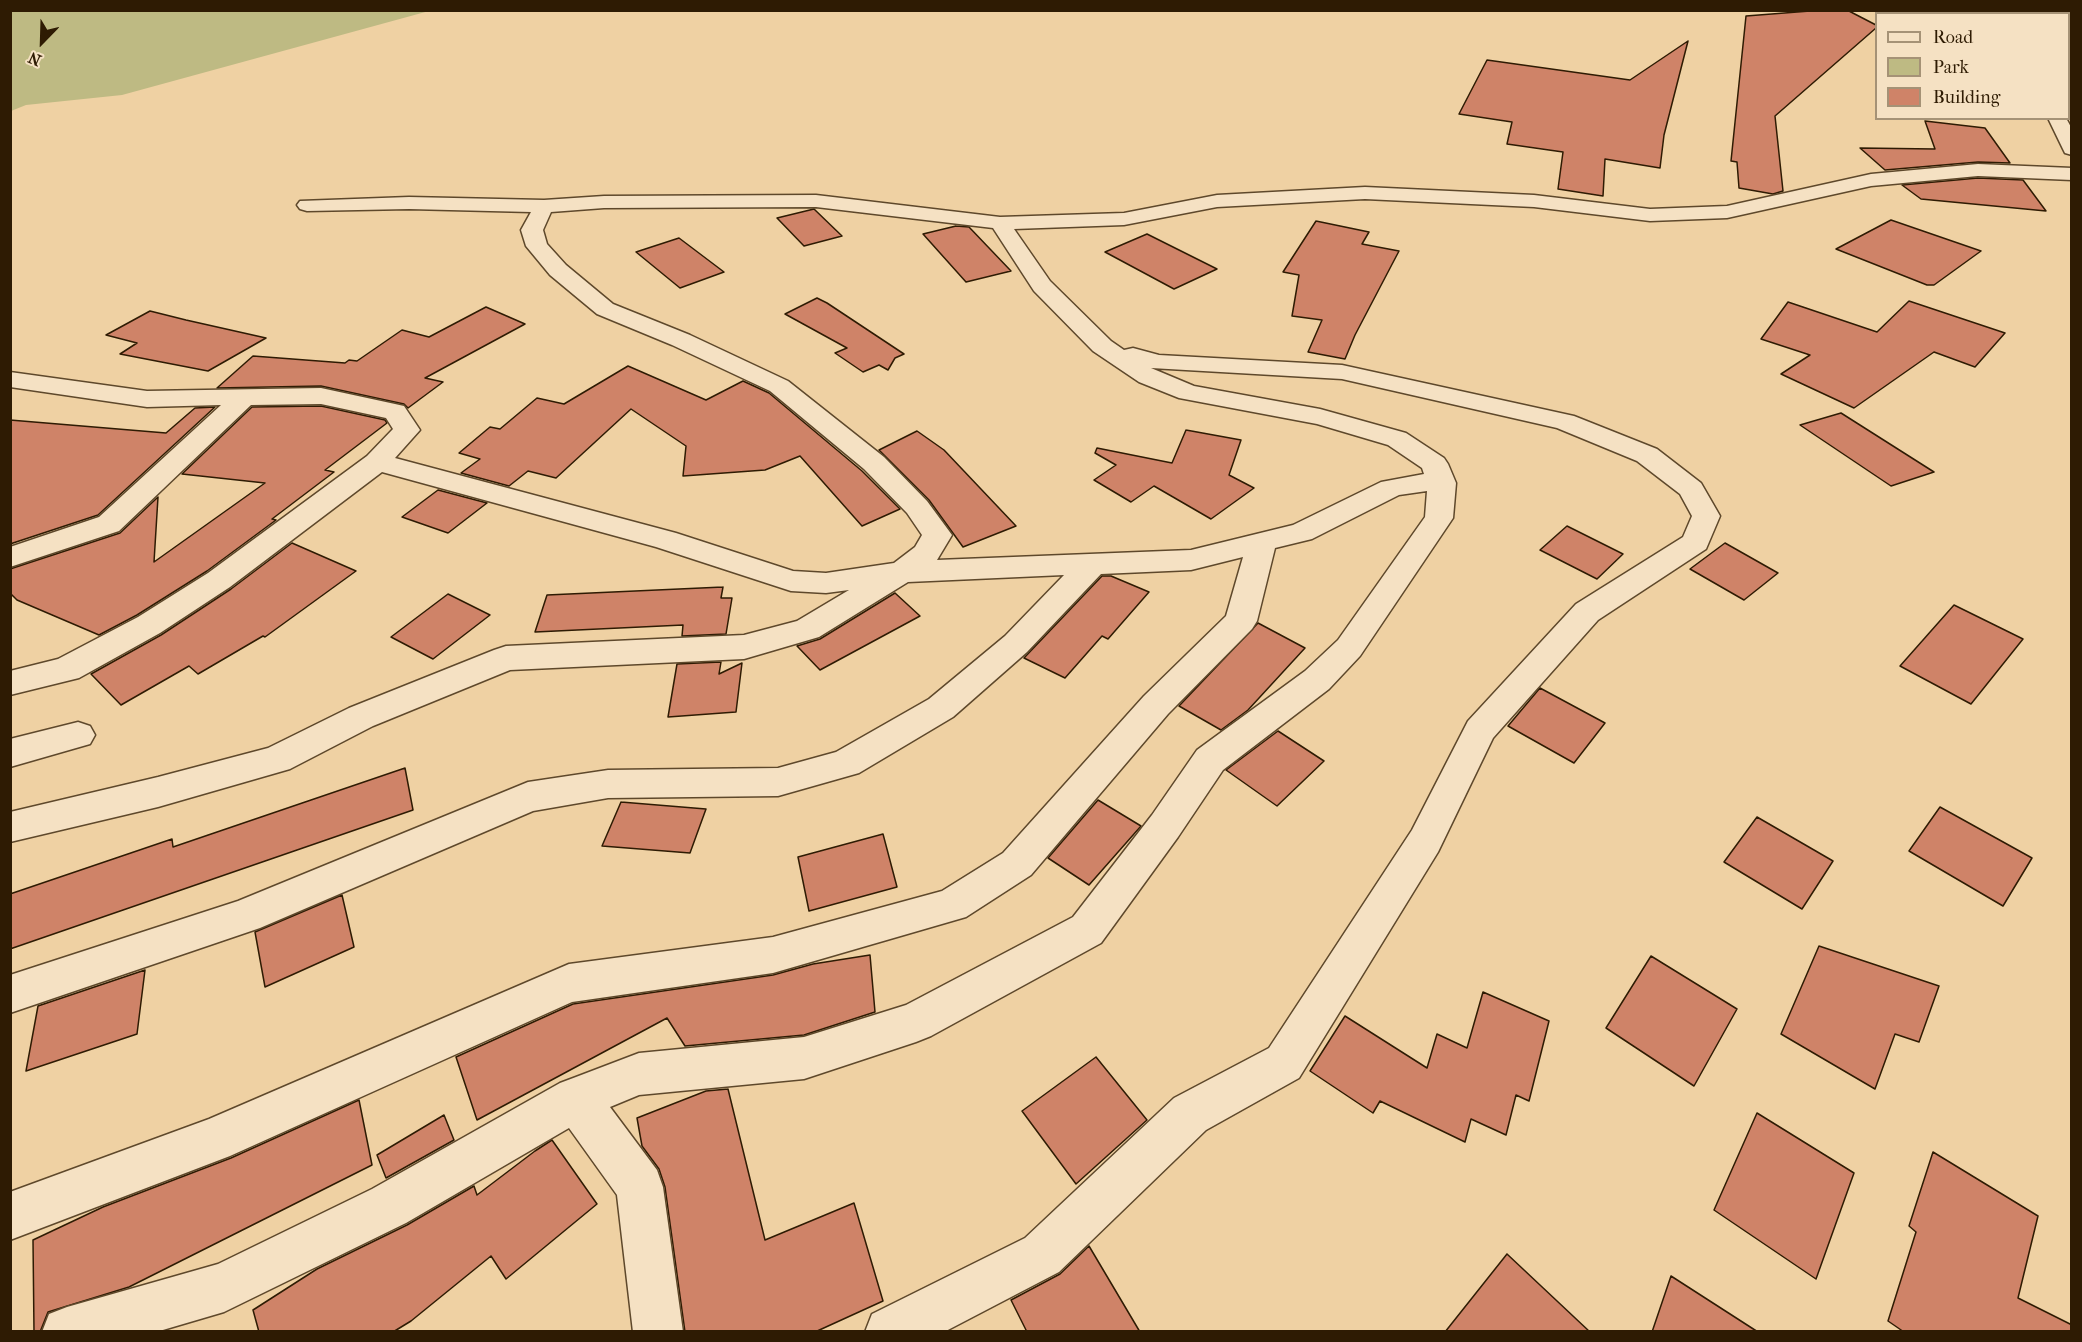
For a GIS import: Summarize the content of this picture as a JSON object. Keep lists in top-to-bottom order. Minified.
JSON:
{"legend":["Road","Park","Building"],"north":"bottom left"}
